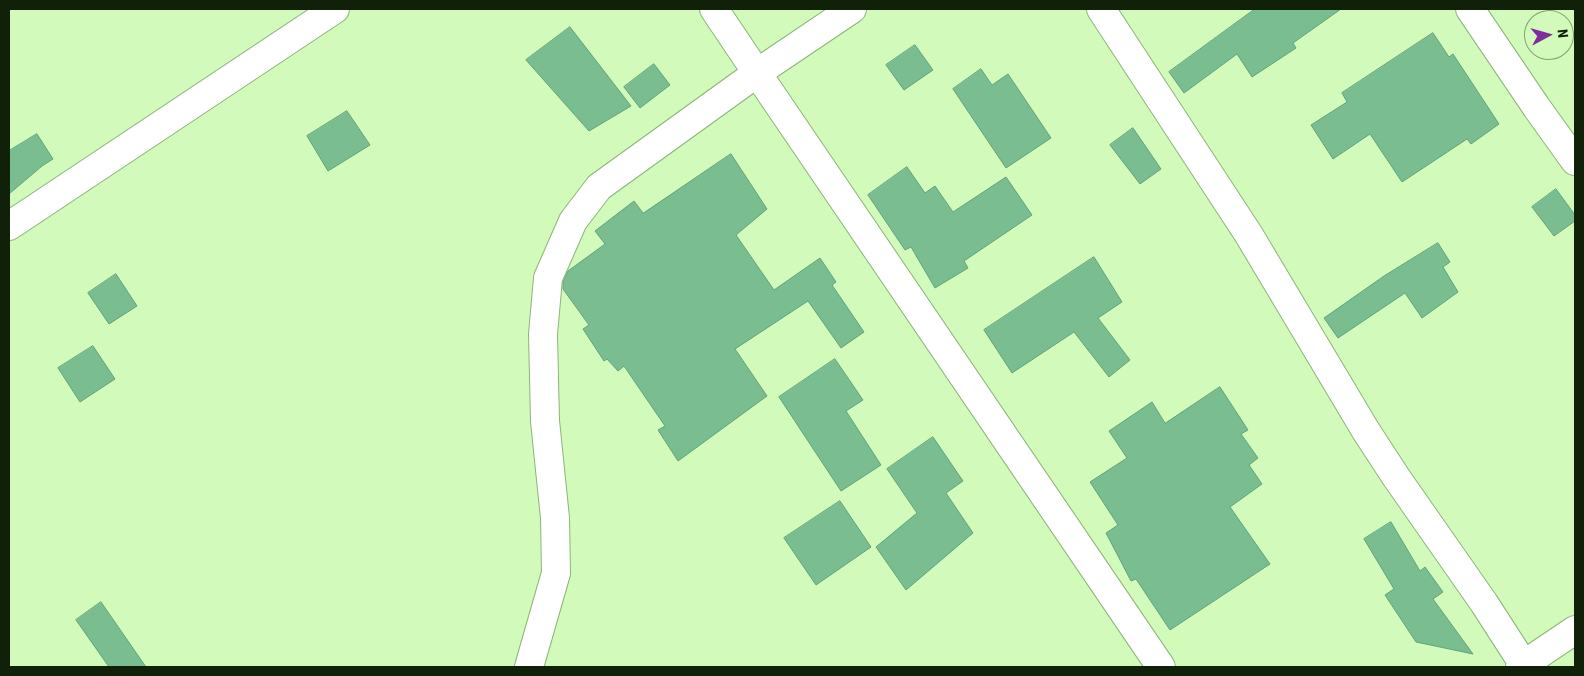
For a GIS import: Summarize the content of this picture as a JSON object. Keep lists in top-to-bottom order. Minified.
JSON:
{"north":"right"}
